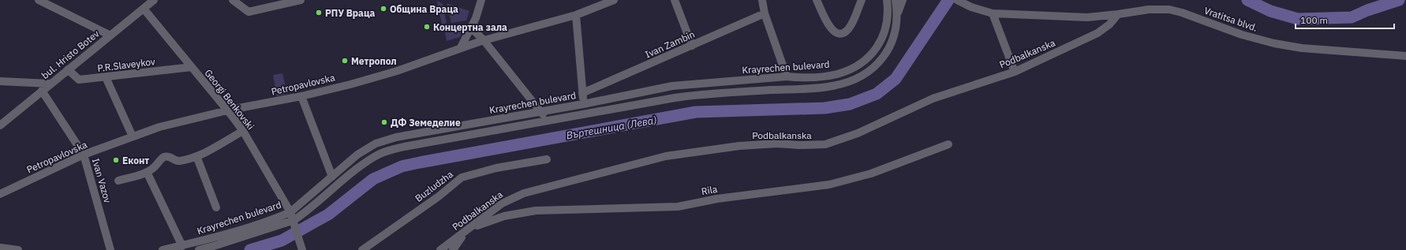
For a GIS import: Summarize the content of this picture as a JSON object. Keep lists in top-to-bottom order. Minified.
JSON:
{"streets":{"street":["Vratitsa blvd.","Ivan Zambin","Podbalkanska","bul. Hristo Botev","P.R.Slaveykov","Krayrechen bulevard","Petropavlovska","Georgi Benkovski","Ivan Vazov","Buzludzha","Rila"]},"crossings":[["Vratitsa blvd.","Podbalkanska"],["Podbalkanska","Rila"],["bul. Hristo Botev","P.R.Slaveykov"],["bul. Hristo Botev","Georgi Benkovski"],["bul. Hristo Botev","Ivan Vazov"],["P.R.Slaveykov","Georgi Benkovski"],["Krayrechen bulevard","Georgi Benkovski"],["Petropavlovska","Georgi Benkovski"],["Petropavlovska","Ivan Vazov"]],"water":["Въртешница (Лева)"],"places":["Община Враца","РПУ Враца","Концертна зала","Метропол","ДФ Земеделие","Еконт"],"scale_bar":"100 m"}
